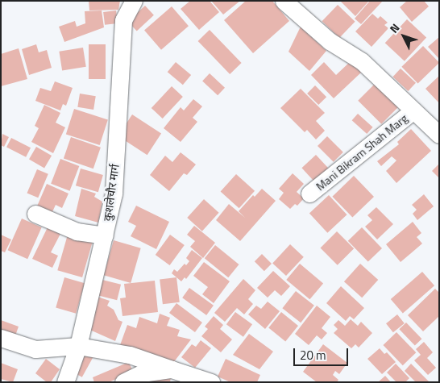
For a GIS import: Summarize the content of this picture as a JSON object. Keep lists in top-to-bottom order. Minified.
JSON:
{"streets":{"street":["Mani Bikram Shah Marg","कुशलेचौर मार्ग"]},"scale_bar":"20 m","north":"top left"}
